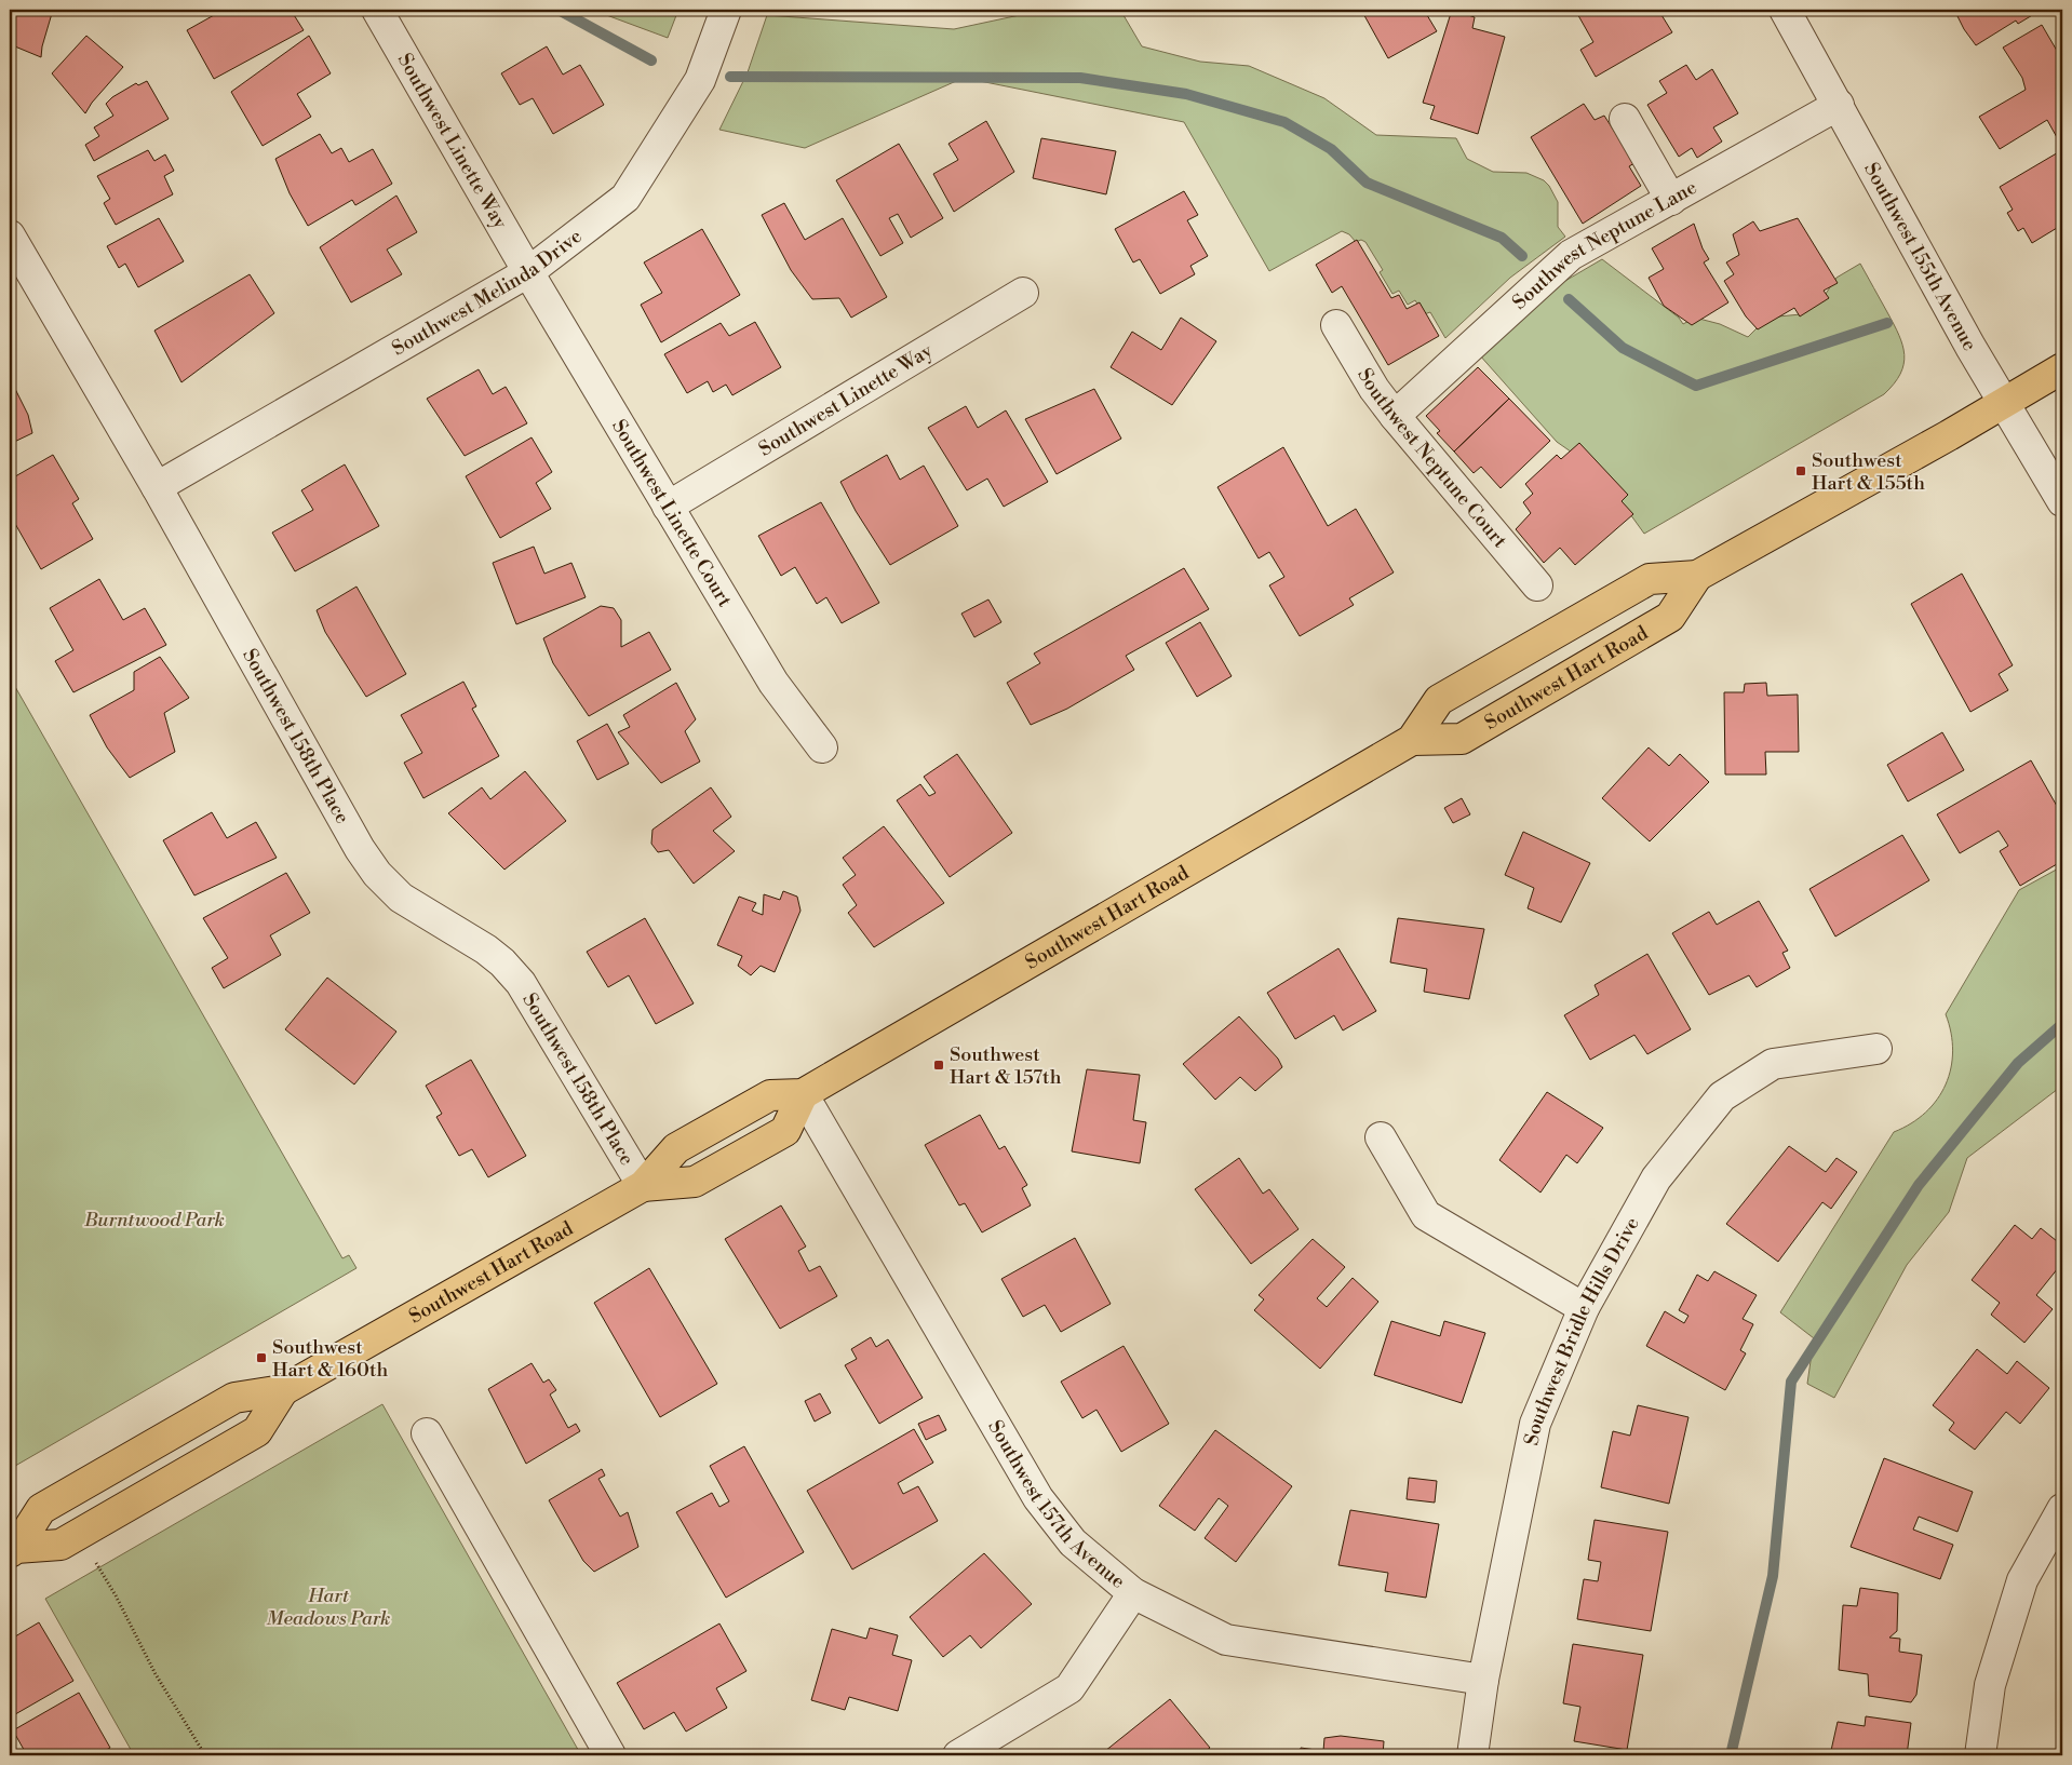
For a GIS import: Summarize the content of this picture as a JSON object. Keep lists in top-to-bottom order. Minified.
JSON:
{"streets":{"main road":["Southwest Hart Road"],"street":["Southwest Linette Way","Southwest Neptune Lane","Southwest 155th Avenue","Southwest Melinda Drive","Southwest Neptune Court","Southwest Linette Court","Southwest 158th Place","Southwest Bridle Hills Drive","Southwest 157th Avenue"]},"crossings":[["Southwest Linette Way","Southwest Melinda Drive"],["Southwest Linette Way","Southwest Linette Court"],["Southwest Neptune Lane","Southwest 155th Avenue"],["Southwest Neptune Lane","Southwest Neptune Court"],["Southwest 155th Avenue","Southwest Hart Road"],["Southwest Melinda Drive","Southwest Linette Court"],["Southwest Melinda Drive","Southwest 158th Place"],["Southwest Hart Road","Southwest 158th Place"],["Southwest Hart Road","Southwest 157th Avenue"],["Southwest Bridle Hills Drive","Southwest 157th Avenue"]],"parks":["Burntwood Park","Hart Meadows Park"],"places":{"transit":["Southwest Hart & 155th","Southwest Hart & 157th","Southwest Hart & 160th"]}}
